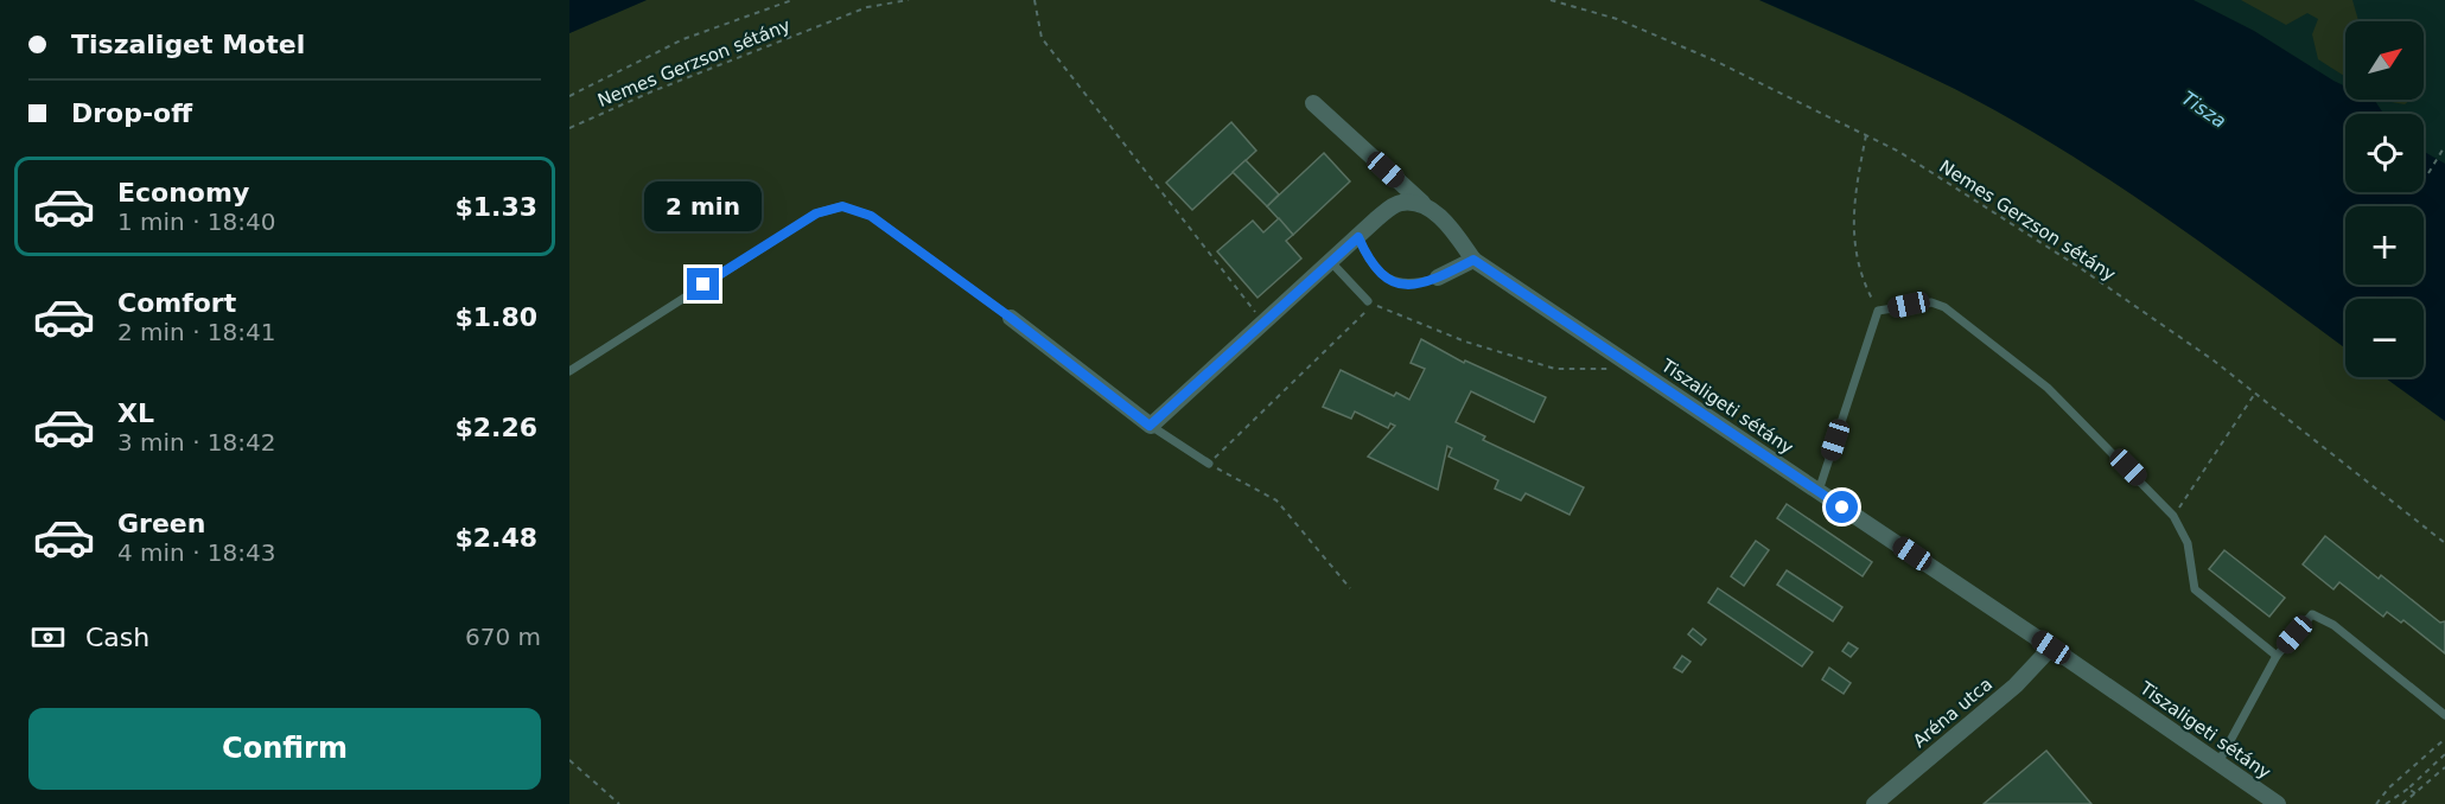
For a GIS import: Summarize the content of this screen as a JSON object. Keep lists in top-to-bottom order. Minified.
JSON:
{"streets":{"street":["Tiszaligeti sétány","Aréna utca"],"path":["Nemes Gerzson sétány"]},"crossings":[["Tiszaligeti sétány","Aréna utca"]],"water":["Tisza"],"north":"top right","page":{"banner":["Tiszaliget Motel","Drop-off"],"map_buttons":["+","−"],"list":[{"name":"Economy","note":"1 min · 18:40","value":"$1.33"},{"name":"Comfort","note":"2 min · 18:41","value":"$1.80"},{"name":"XL","note":"3 min · 18:42","value":"$2.26"},{"name":"Green","note":"4 min · 18:43","value":"$2.48"}],"bubble":"2 min","pay":["Cash","670 m"],"buttons":"Confirm"}}
